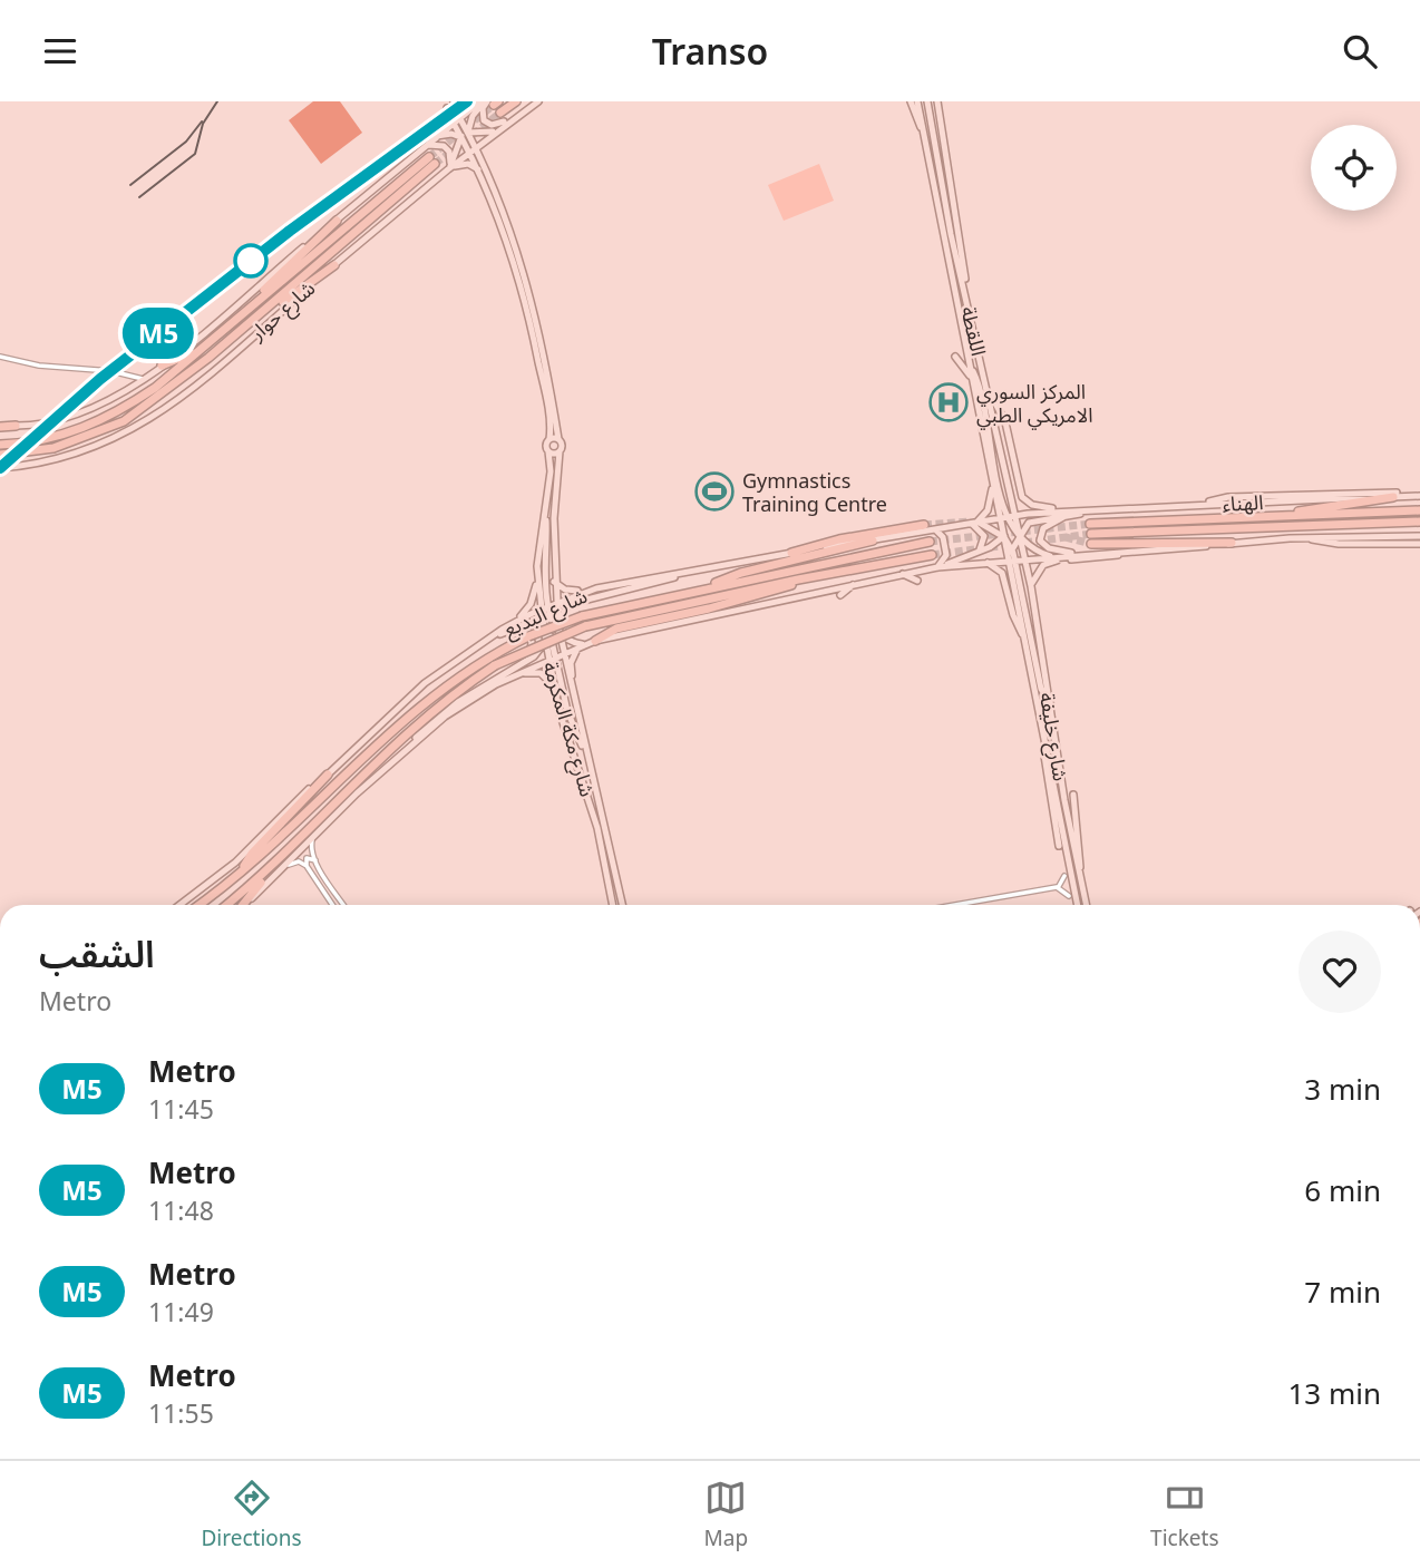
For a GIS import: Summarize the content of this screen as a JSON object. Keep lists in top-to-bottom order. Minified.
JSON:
{"streets":{"highway":["شارع حوار","الهناء","شارع البديع"],"main road":["اللقطة","شارع مكة المكرمة","شارع خليفة"]},"crossings":[["اللقطة","شارع البديع"],["اللقطة","شارع خليفة"],["الهناء","شارع البديع"],["شارع البديع","شارع مكة المكرمة"]],"places":{"hospital":["المركز السوري الامريكي الطبي"],"sports":["Gymnastics Training Centre"]},"lines":["metro line M5"],"page":{"header":"Transo","on_map":"M5","heading":["الشقب","Metro"],"list":[{"mark":"M5","name":"Metro","note":"11:45","value":"3 min"},{"mark":"M5","name":"Metro","note":"11:48","value":"6 min"},{"mark":"M5","name":"Metro","note":"11:49","value":"7 min"},{"mark":"M5","name":"Metro","note":"11:55","value":"13 min"}],"tabs":["Directions","Map","Tickets"]}}
